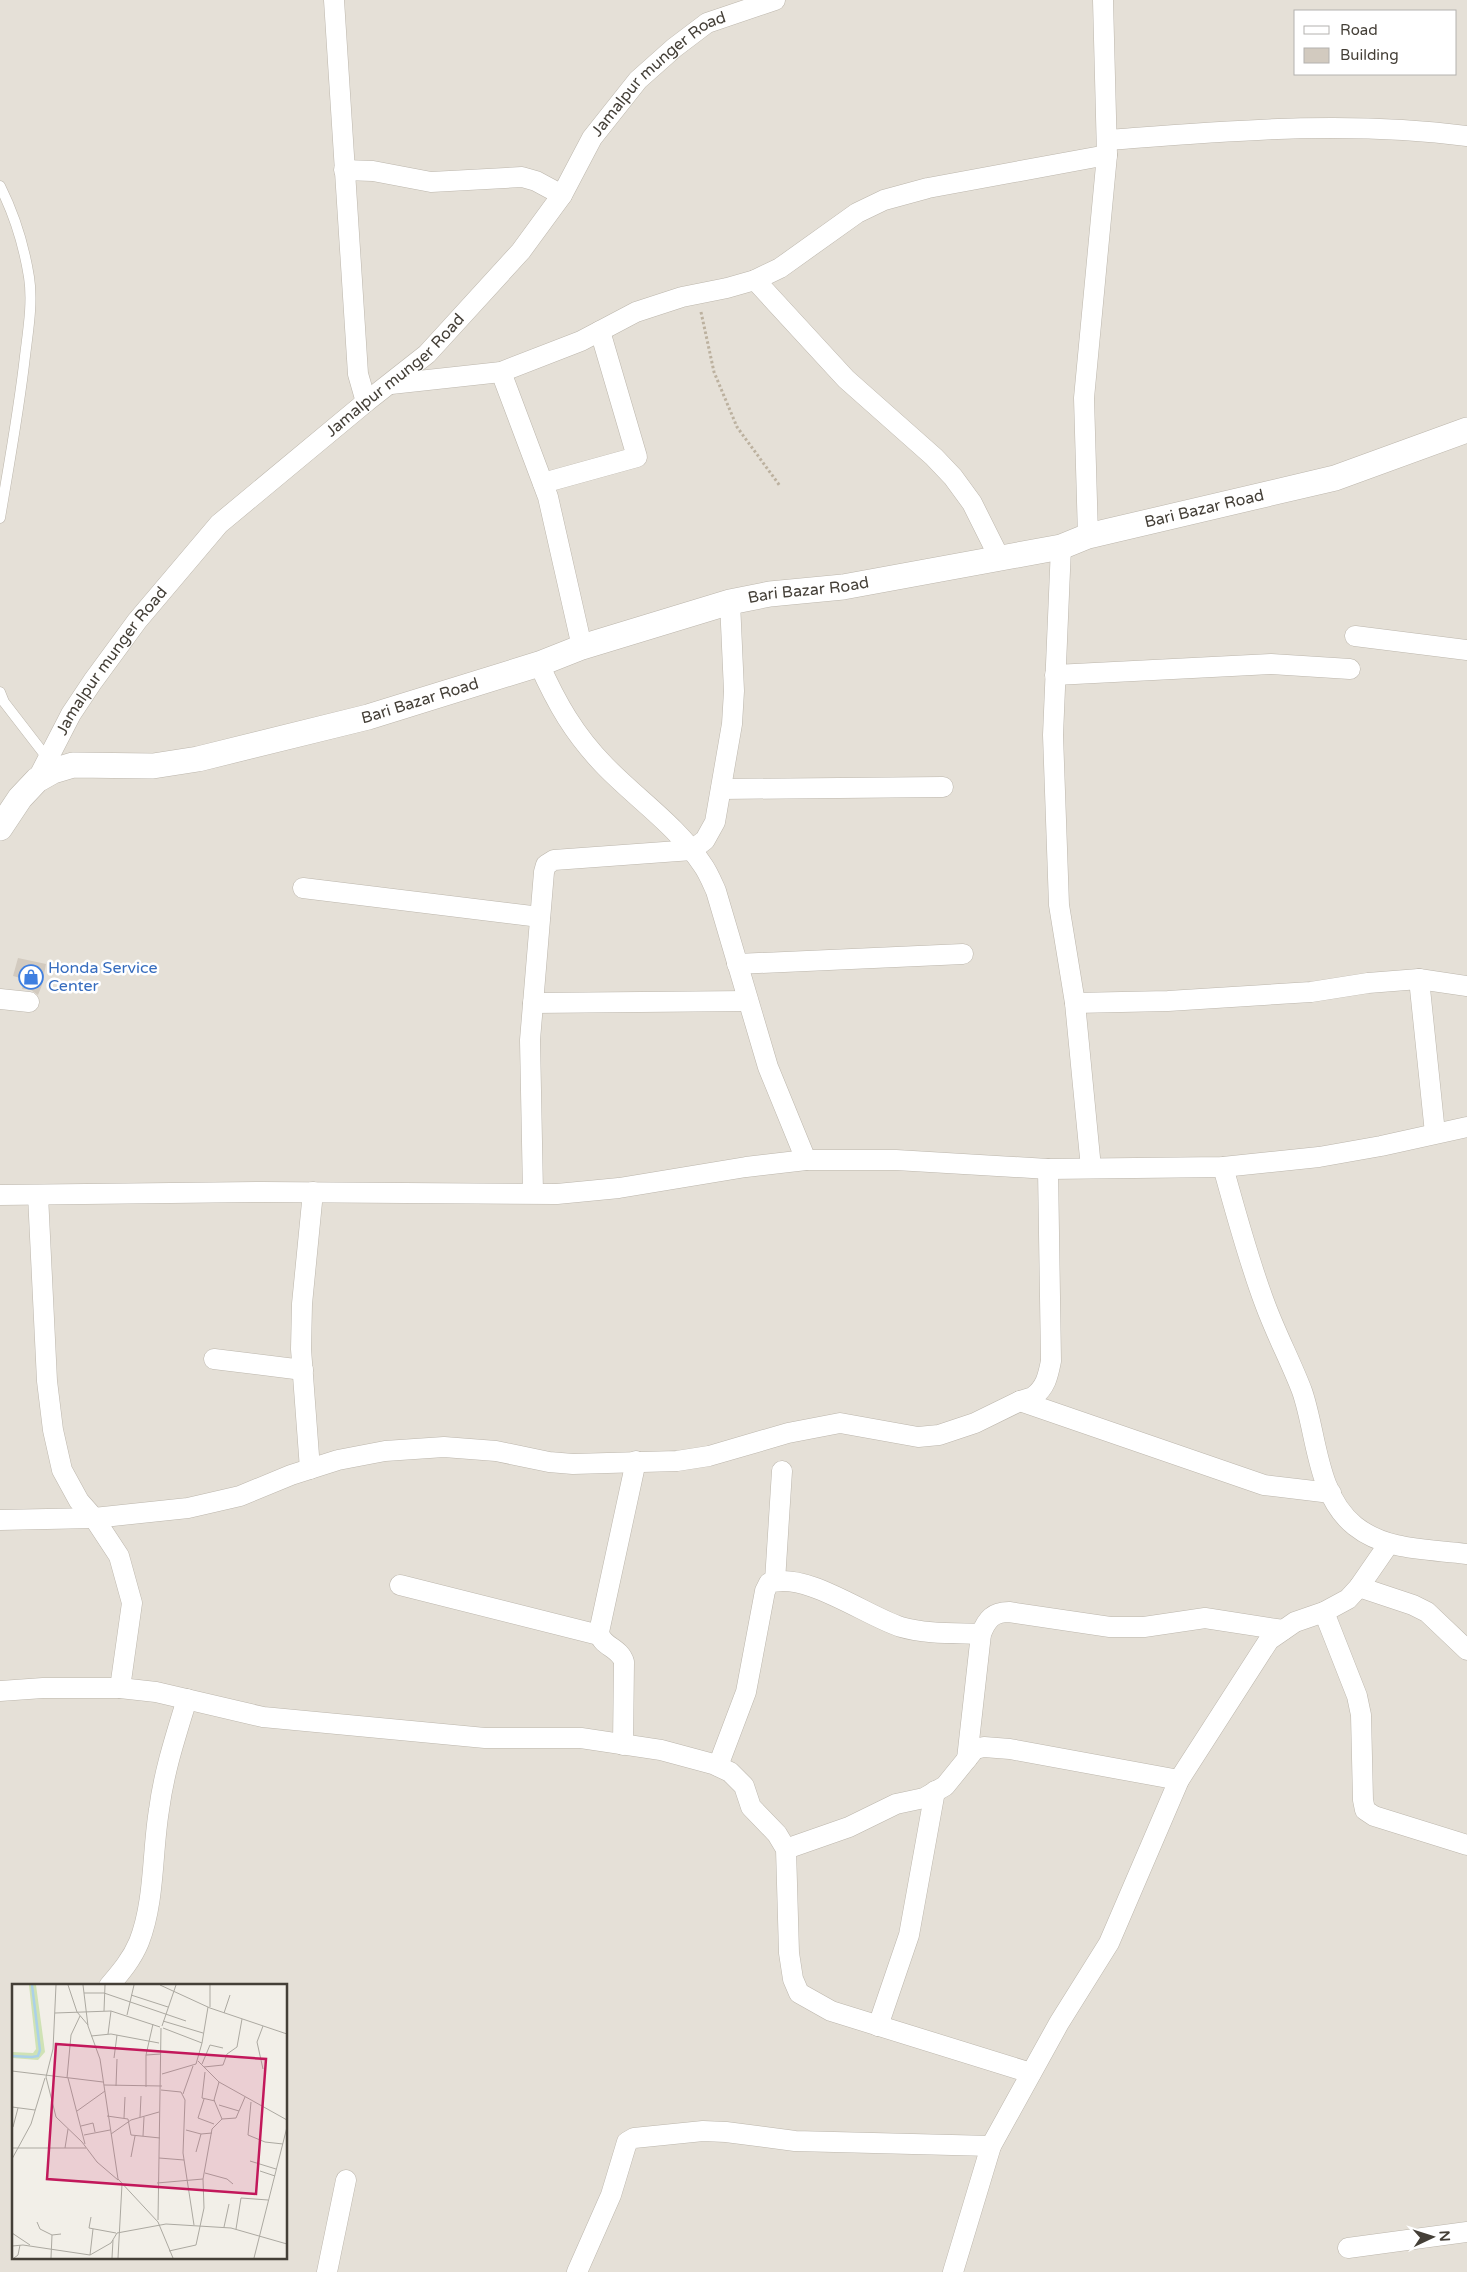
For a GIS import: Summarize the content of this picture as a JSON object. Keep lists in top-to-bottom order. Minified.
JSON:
{"streets":{"street":["Jamalpur munger Road","Bari Bazar Road"]},"crossings":[["Jamalpur munger Road","Bari Bazar Road"]],"places":{"shop":["Honda Service Center"]},"legend":["Road","Building"],"north":"right"}
